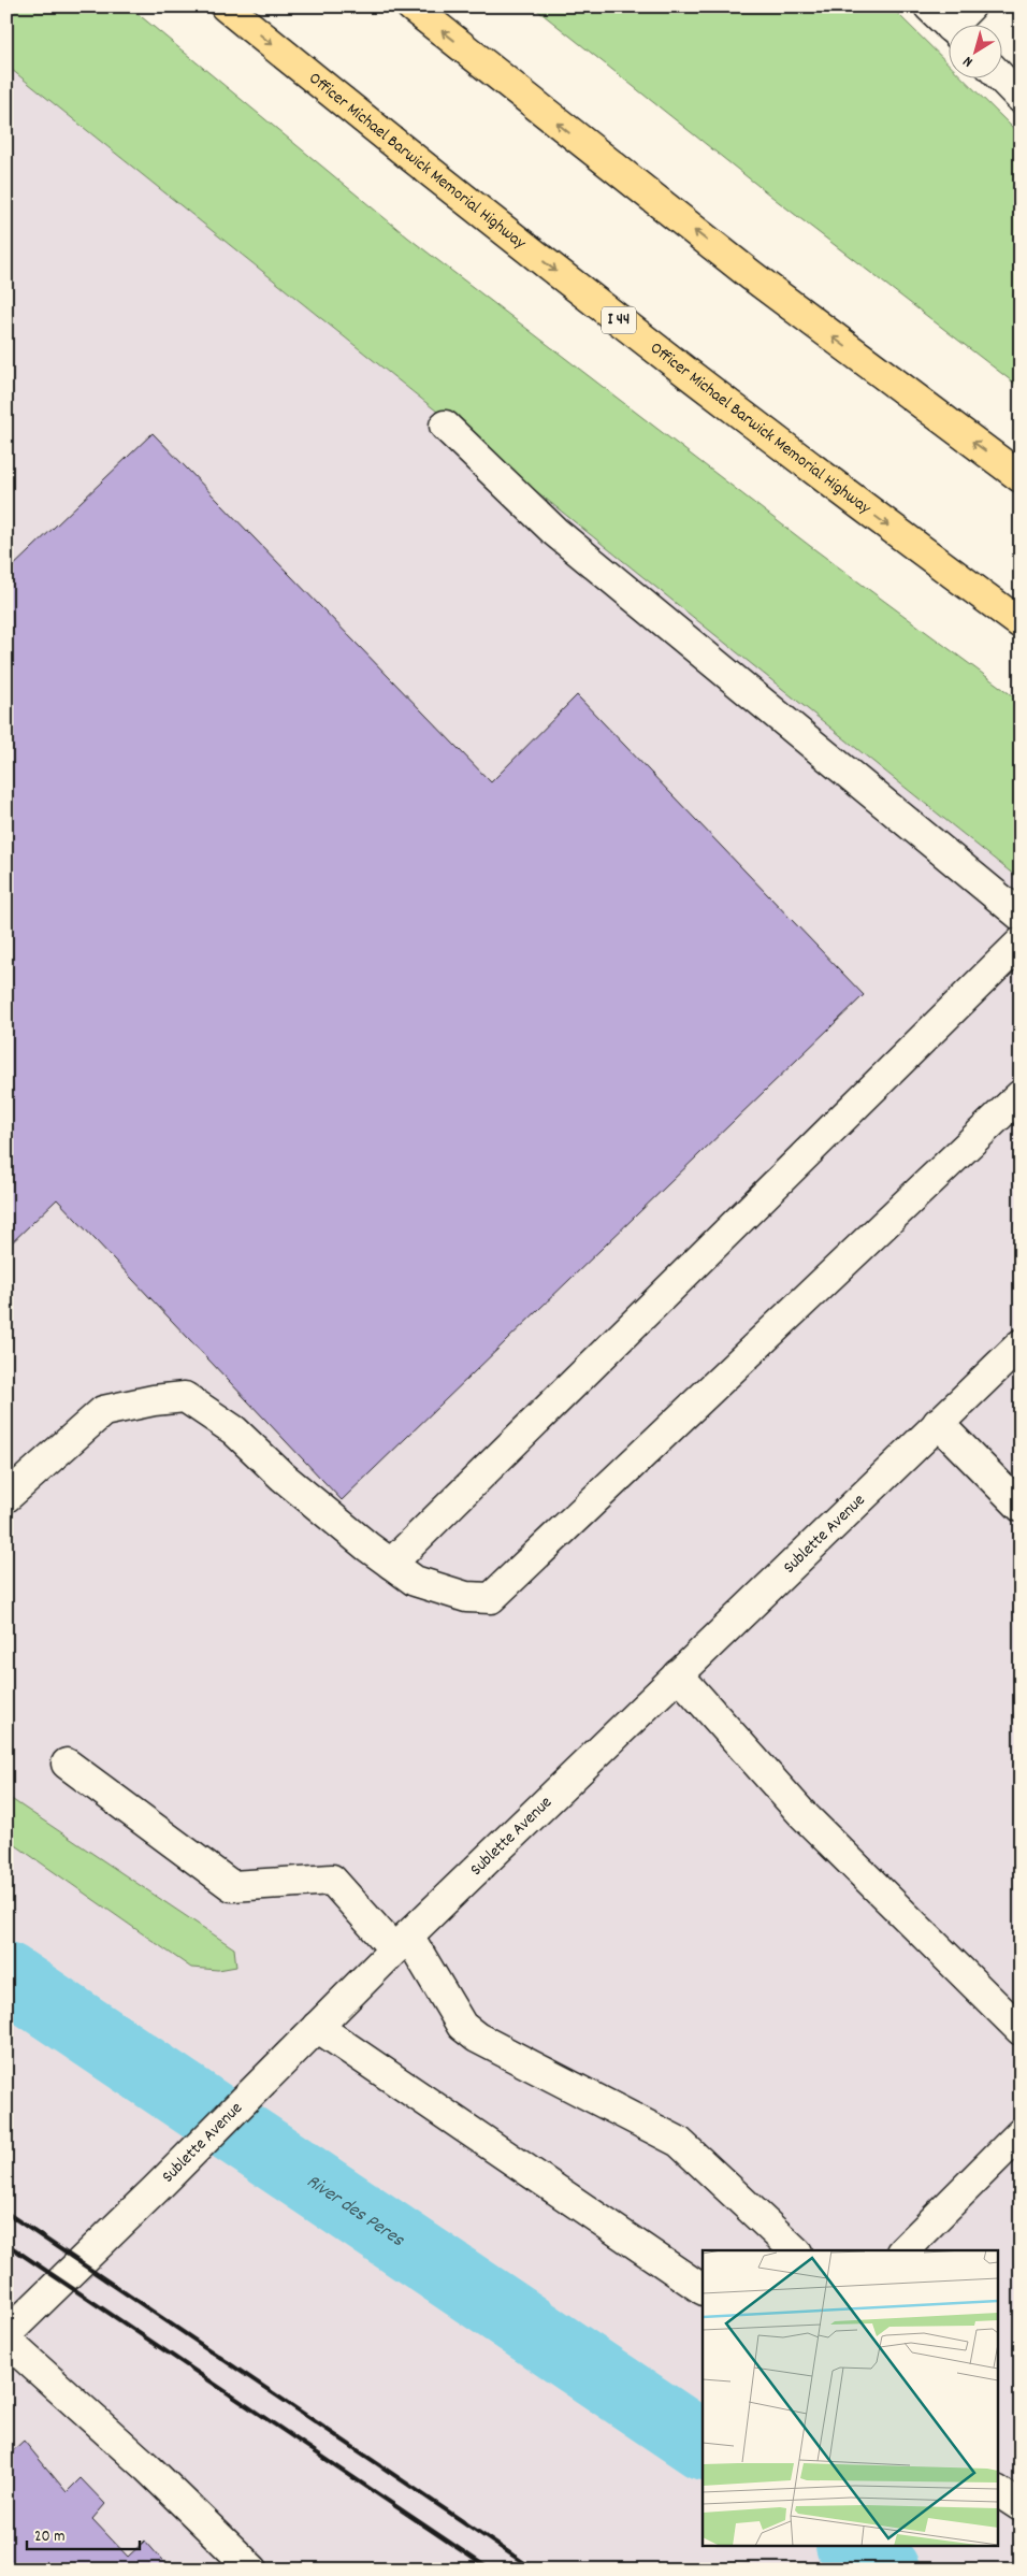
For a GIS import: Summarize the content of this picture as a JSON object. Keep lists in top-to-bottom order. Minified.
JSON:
{"streets":{"highway":["Officer Michael Barwick Memorial Highway","I 44"],"street":["Sublette Avenue"]},"water":["River des Peres"],"scale_bar":"20 m","north":"bottom left"}
